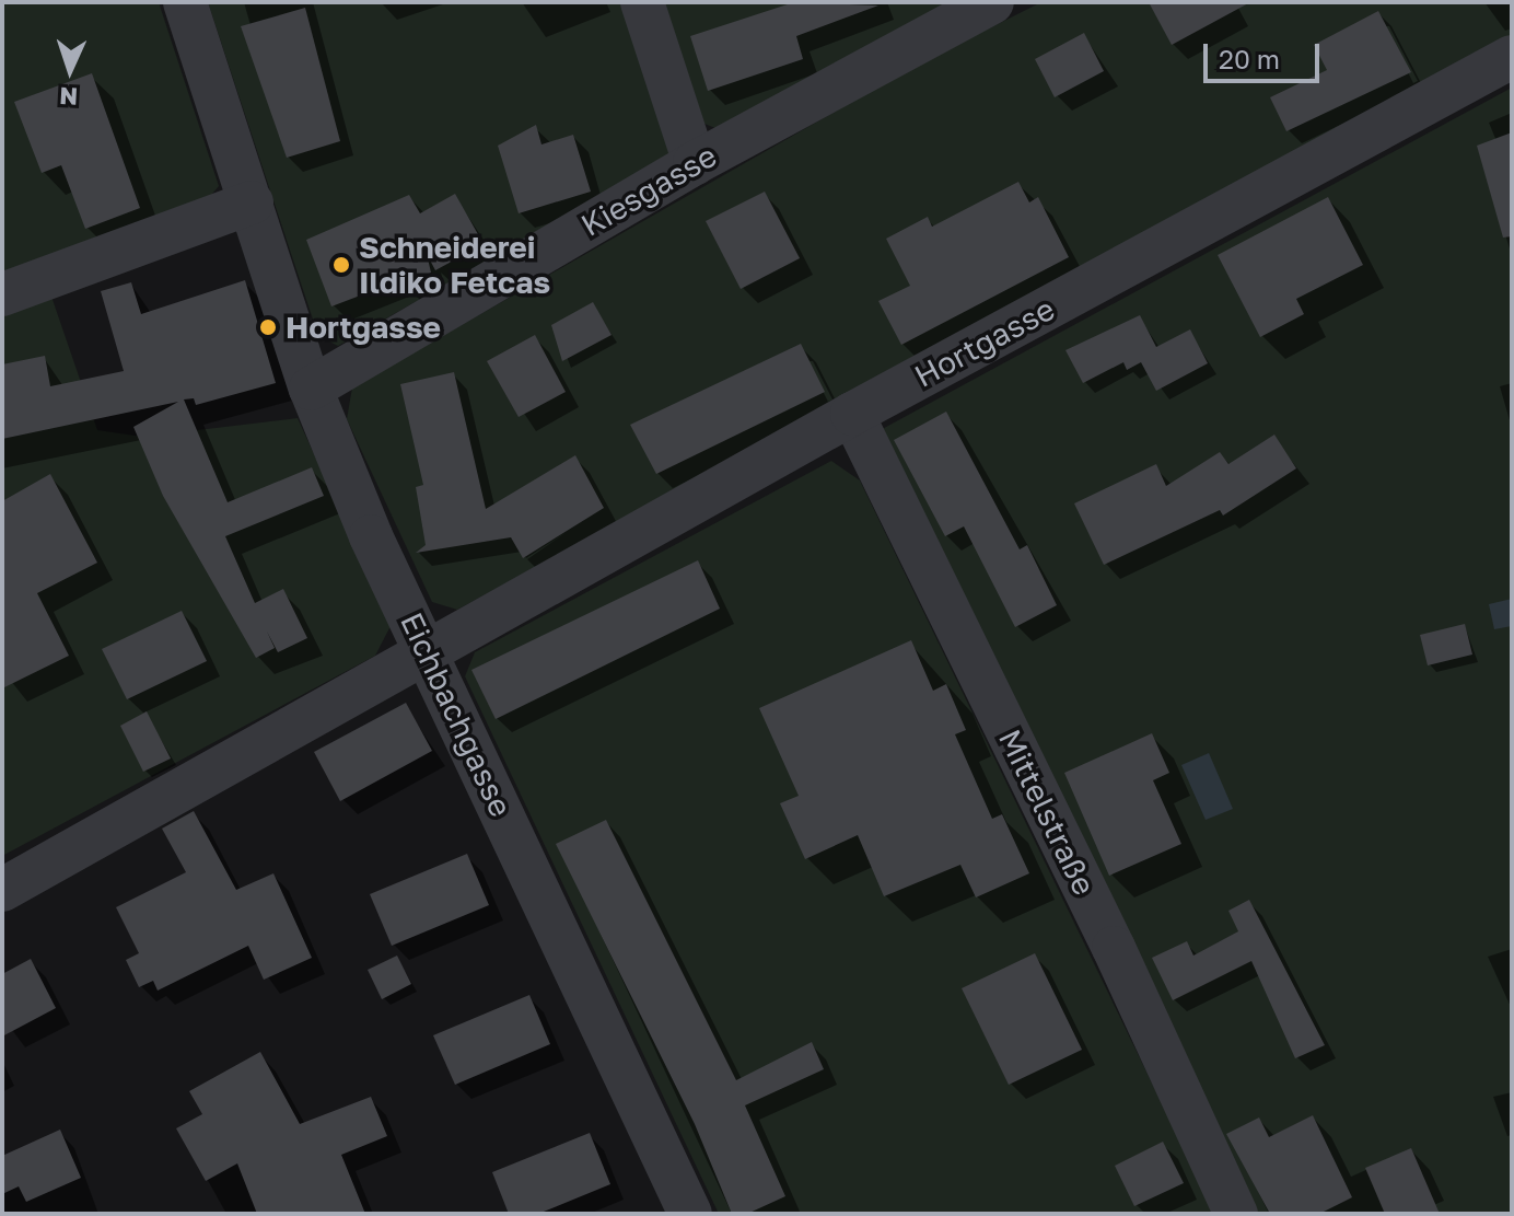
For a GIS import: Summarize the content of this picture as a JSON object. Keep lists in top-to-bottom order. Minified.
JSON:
{"streets":{"street":["Kiesgasse","Hortgasse","Eichbachgasse","Mittelstraße"]},"crossings":[["Kiesgasse","Eichbachgasse"],["Hortgasse","Eichbachgasse"],["Hortgasse","Mittelstraße"]],"places":["Schneiderei Ildiko Fetcas","Hortgasse"],"scale_bar":"20 m","north":"bottom"}
